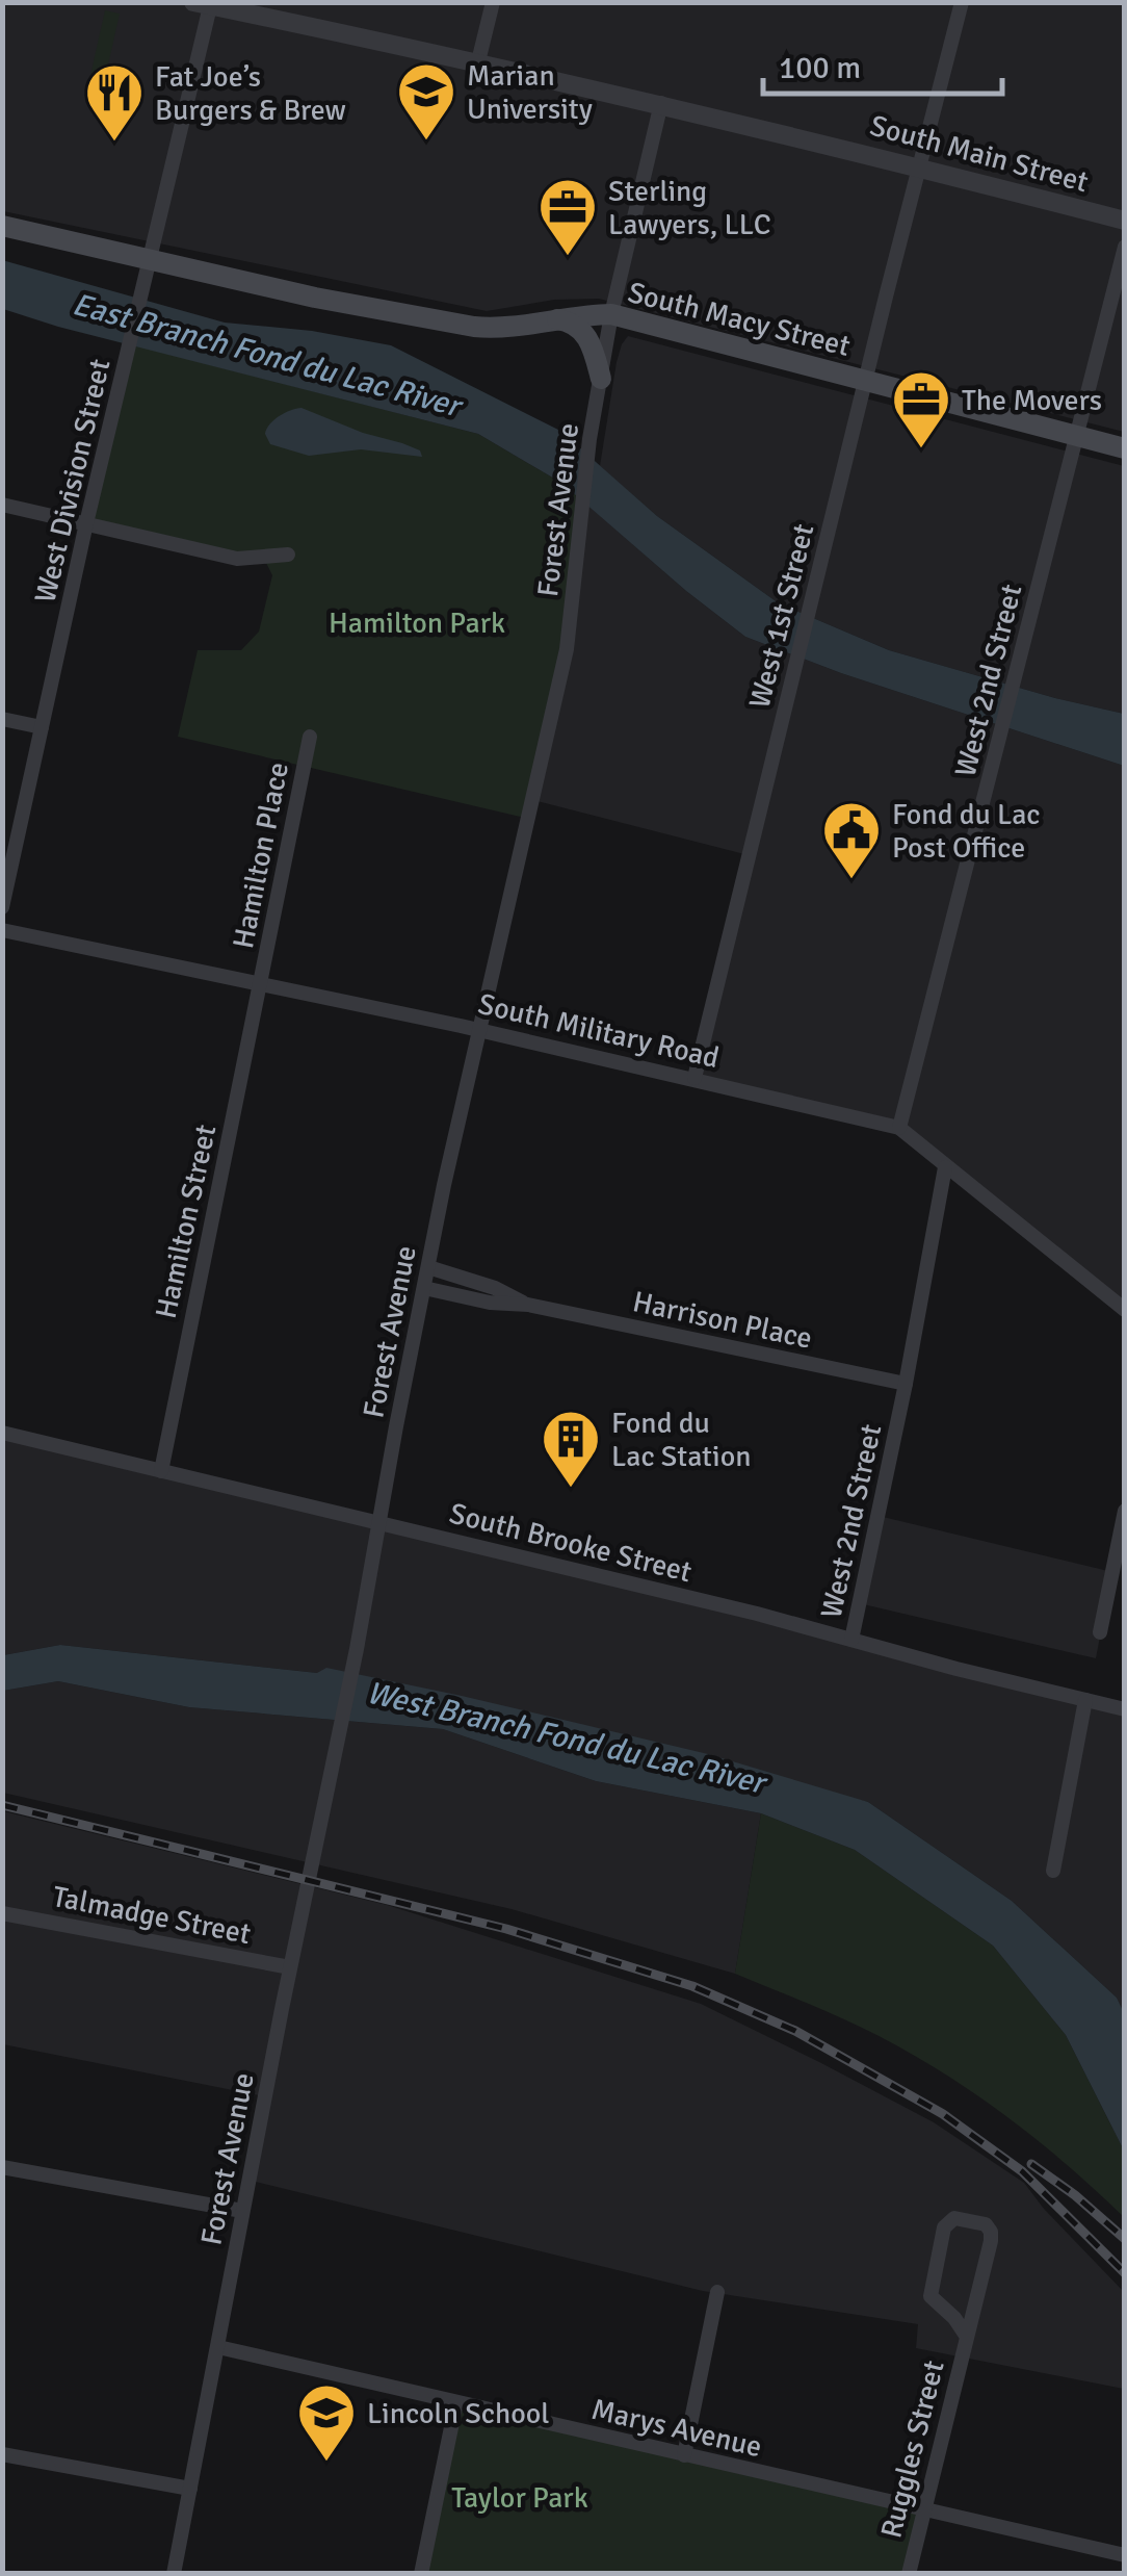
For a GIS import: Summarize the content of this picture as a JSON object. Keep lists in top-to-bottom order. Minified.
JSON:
{"streets":{"main road":["South Macy Street"],"street":["South Main Street","West Division Street","Forest Avenue","West 1st Street","West 2nd Street","Hamilton Place","South Military Road","Hamilton Street","Harrison Place","South Brooke Street","Talmadge Street","Marys Avenue","Ruggles Street"]},"crossings":[["South Main Street","West Division Street"],["South Main Street","Forest Avenue"],["South Main Street","West 1st Street"],["South Macy Street","West Division Street"],["South Macy Street","Forest Avenue"],["South Macy Street","West 1st Street"],["South Macy Street","West 2nd Street"],["Forest Avenue","South Military Road"],["Forest Avenue","Harrison Place"],["Forest Avenue","South Brooke Street"],["Forest Avenue","Talmadge Street"],["Forest Avenue","Marys Avenue"],["West 1st Street","South Military Road"],["West 2nd Street","South Military Road"],["West 2nd Street","Harrison Place"],["West 2nd Street","South Brooke Street"],["Hamilton Place","South Military Road"],["Hamilton Place","Hamilton Street"],["South Military Road","Hamilton Street"],["Hamilton Street","South Brooke Street"],["Marys Avenue","Ruggles Street"]],"water":["East Branch Fond du Lac River","West Branch Fond du Lac River"],"parks":["Hamilton Park","Taylor Park"],"places":{"school or university":["Marian University","Lincoln School"],"restaurant":["Fat Joe’s Burgers & Brew"],"office":["Sterling Lawyers, LLC","The Movers"],"public building":["Fond du Lac Post Office"],"building":["Fond du Lac Station"]},"scale_bar":"100 m"}
